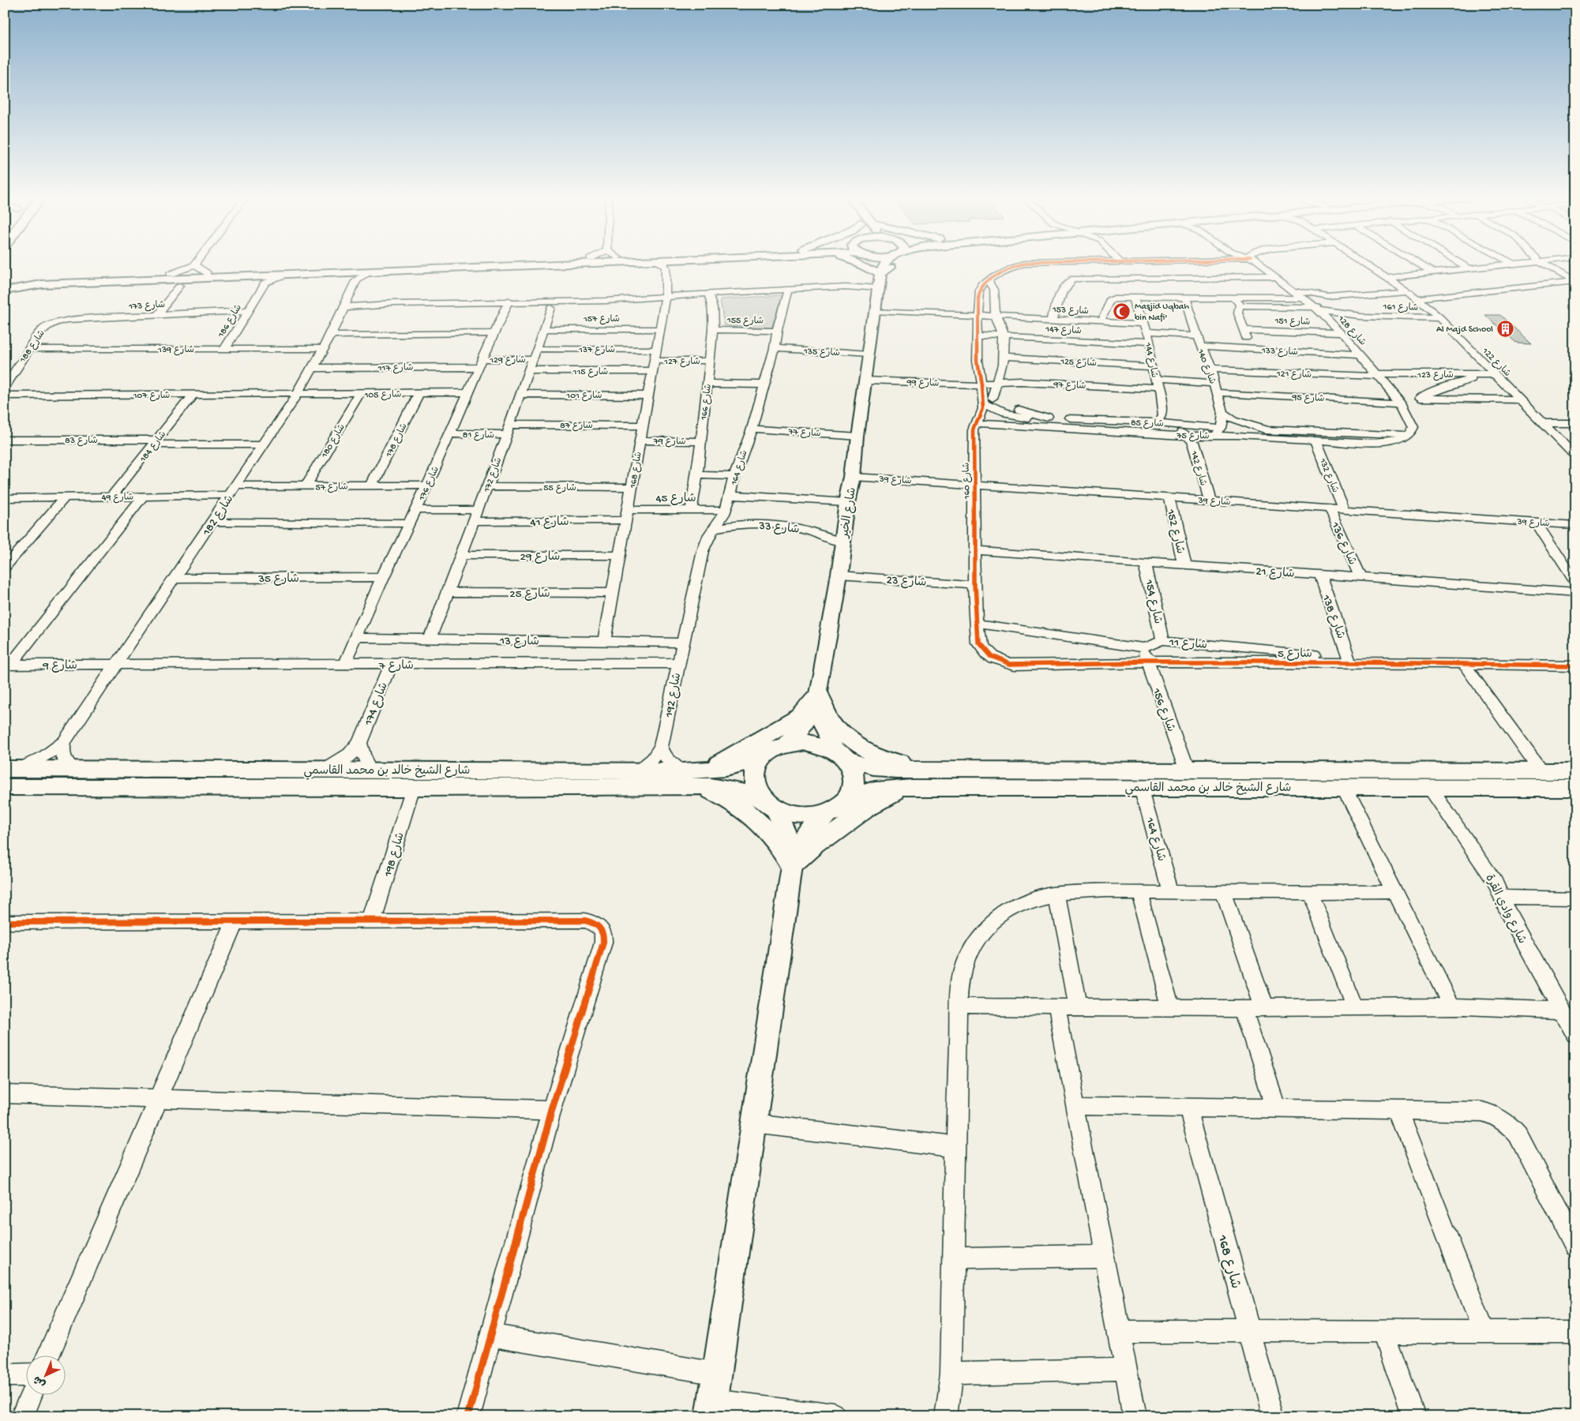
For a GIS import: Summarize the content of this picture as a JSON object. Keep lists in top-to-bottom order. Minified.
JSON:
{"streets":{"main road":["شارع الشيخ خالد بن محمد القاسمي"],"street":["شارع 173","شارع 161","شارع 153","شارع 157","شارع 155","شارع 186","شارع 151","شارع 147","شارع 128","شارع 188","شارع 139","شارع 137","شارع 133","شارع 135","شارع 129","شارع 144","شارع 127","شارع 125","شارع 122","شارع 140","شارع 117","شارع 115","شارع 121","شارع 123","شارع 99","شارع 97","شارع 105","شارع 107","شارع 101","شارع 95","شارع 166","شارع 85","شارع 87","شارع 77","شارع 81","شارع 75","شارع 83","شارع 178","شارع 180","شارع 79","شارع 184","شارع 164","شارع 142","شارع 168","شارع 172","شارع 132","شارع 39","شارع 160","شارع 176","شارع 57","شارع 55","شارع 49","شارع 45","شارع الخير","شارع 182","شارع 41","شارع 33","شارع 152","شارع 136","شارع 29","شارع 21","شارع 35","شارع 23","شارع 25","شارع 154","شارع 138","شارع 13","شارع 11","شارع 5","شارع 9","شارع 7","شارع 192","شارع 174","شارع 156","شارع 198","شارع وادي القرة"]},"crossings":[["شارع 173","شارع 186"],["شارع 173","شارع 188"],["شارع 161","شارع 128"],["شارع 161","شارع 122"],["شارع 153","شارع 144"],["شارع 153","شارع 160"],["شارع 153","شارع الخير"],["شارع 157","شارع 168"],["شارع 157","شارع 172"],["شارع 155","شارع 166"],["شارع 155","شارع 164"],["شارع 186","شارع 139"],["شارع 151","شارع 128"],["شارع 147","شارع 144"],["شارع 147","شارع 160"],["شارع 128","شارع 133"],["شارع 128","شارع 121"],["شارع 128","شارع 123"],["شارع 128","شارع 95"],["شارع 128","شارع 85"],["شارع 128","شارع 75"],["شارع 188","شارع 139"],["شارع 139","شارع 182"],["شارع 137","شارع 168"],["شارع 137","شارع 172"],["شارع 133","شارع 140"],["شارع 135","شارع 164"],["شارع 135","شارع الخير"],["شارع 129","شارع 117"],["شارع 129","شارع 172"],["شارع 129","شارع 176"],["شارع 144","شارع 125"],["شارع 144","شارع 97"],["شارع 144","شارع 85"],["شارع 127","شارع 115"],["شارع 127","شارع 166"],["شارع 127","شارع 168"],["شارع 122","شارع 123"],["شارع 140","شارع 121"],["شارع 140","شارع 97"],["شارع 140","شارع 95"],["شارع 140","شارع 85"],["شارع 140","شارع 75"],["شارع 117","شارع 176"],["شارع 117","شارع 182"],["شارع 115","شارع 168"],["شارع 115","شارع 172"],["شارع 121","شارع 123"],["شارع 99","شارع 97"],["شارع 99","شارع 85"],["شارع 99","شارع 160"],["شارع 99","شارع الخير"],["شارع 97","شارع 95"],["شارع 97","شارع 85"],["شارع 97","شارع 160"],["شارع 105","شارع 107"],["شارع 105","شارع 178"],["شارع 105","شارع 180"],["شارع 105","شارع 176"],["شارع 105","شارع 182"],["شارع 107","شارع 184"],["شارع 107","شارع 182"],["شارع 101","شارع 168"],["شارع 101","شارع 172"],["شارع 166","شارع 79"],["شارع 166","شارع 45"],["شارع 85","شارع 75"],["شارع 85","شارع 142"],["شارع 85","شارع 160"],["شارع 87","شارع 81"],["شارع 87","شارع 168"],["شارع 87","شارع 172"],["شارع 77","شارع 164"],["شارع 77","شارع الخير"],["شارع 81","شارع 172"],["شارع 81","شارع 176"],["شارع 75","شارع 142"],["شارع 75","شارع 132"],["شارع 75","شارع 160"],["شارع 83","شارع 184"],["شارع 83","شارع 182"],["شارع 178","شارع 57"],["شارع 180","شارع 57"],["شارع 79","شارع 168"],["شارع 184","شارع 49"],["شارع 164","شارع 45"],["شارع 164","شارع 33"],["شارع 164","شارع 13"],["شارع 164","شارع 192"],["شارع 164","شارع الشيخ خالد بن محمد القاسمي"],["شارع 142","شارع 39"],["شارع 168","شارع 55"],["شارع 168","شارع 45"],["شارع 168","شارع 41"],["شارع 168","شارع 29"],["شارع 168","شارع 25"],["شارع 168","شارع 13"],["شارع 172","شارع 55"],["شارع 172","شارع 41"],["شارع 172","شارع 29"],["شارع 172","شارع 25"],["شارع 172","شارع 13"],["شارع 132","شارع 39"],["شارع 39","شارع 160"],["شارع 39","شارع الخير"],["شارع 39","شارع 152"],["شارع 39","شارع 136"],["شارع 160","شارع 21"],["شارع 160","شارع 23"],["شارع 160","شارع 11"],["شارع 160","شارع 5"],["شارع 176","شارع 57"],["شارع 176","شارع 35"],["شارع 176","شارع 13"],["شارع 176","شارع 7"],["شارع 57","شارع 49"],["شارع 57","شارع 182"],["شارع 49","شارع 182"],["شارع 45","شارع 41"],["شارع الخير","شارع 33"],["شارع الخير","شارع 23"],["شارع الخير","شارع الشيخ خالد بن محمد القاسمي"],["شارع 182","شارع 35"],["شارع 182","شارع 9"],["شارع 182","شارع 7"],["شارع 182","شارع الشيخ خالد بن محمد القاسمي"],["شارع 152","شارع 21"],["شارع 136","شارع 21"],["شارع 21","شارع 154"],["شارع 21","شارع 138"],["شارع 154","شارع 11"],["شارع 138","شارع 11"],["شارع 13","شارع 192"],["شارع 11","شارع 5"],["شارع 11","شارع 156"],["شارع 5","شارع 156"],["شارع 9","شارع 7"],["شارع 7","شارع 192"],["شارع 7","شارع 174"],["شارع 192","شارع الشيخ خالد بن محمد القاسمي"],["شارع 174","شارع الشيخ خالد بن محمد القاسمي"],["شارع 156","شارع الشيخ خالد بن محمد القاسمي"],["شارع الشيخ خالد بن محمد القاسمي","شارع 198"],["شارع الشيخ خالد بن محمد القاسمي","شارع وادي القرة"]],"places":{"mosque":["Masjid Uqbah bin Nafi'"],"building":["Al Majd School"]},"north":"bottom left"}
